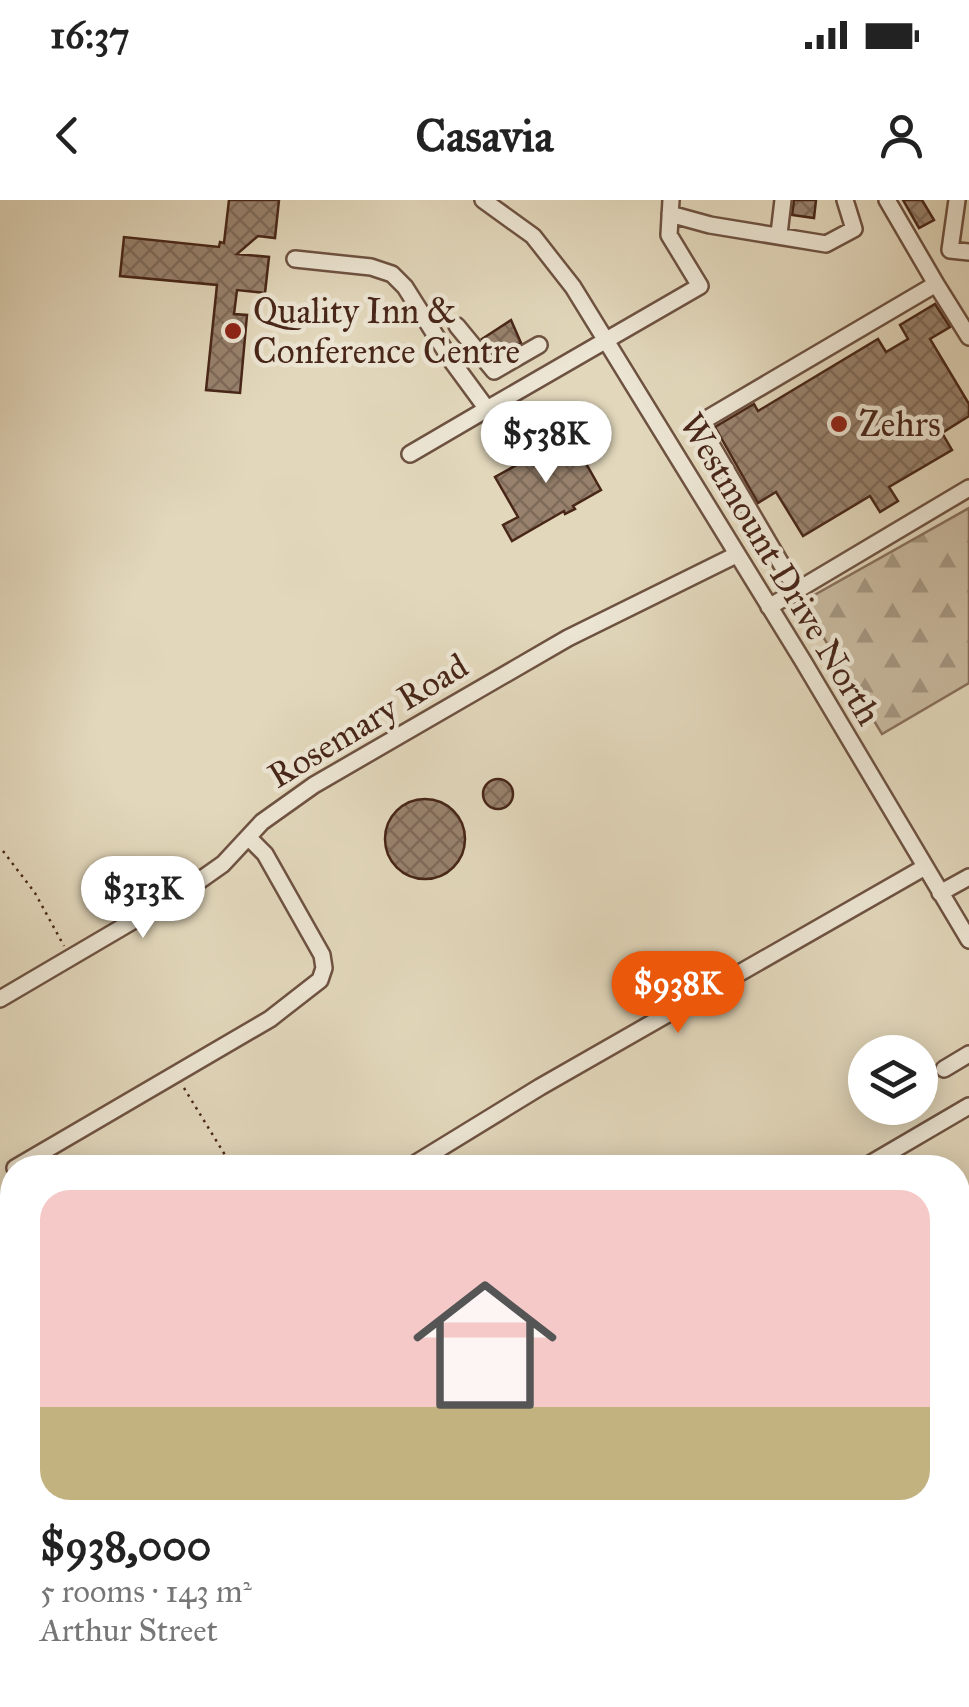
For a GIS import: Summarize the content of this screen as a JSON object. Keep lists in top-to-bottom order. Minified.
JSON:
{"streets":{"street":["Westmount Drive North","Rosemary Road"]},"crossings":[["Westmount Drive North","Rosemary Road"]],"places":["Quality Inn & Conference Centre","Zehrs"],"page":{"status":"16:37","header":"Casavia","price":["$538K","$313K","$938K"],"list":[{"name":"$938,000","note":"5 rooms · 143 m² · Arthur Street"}]}}
